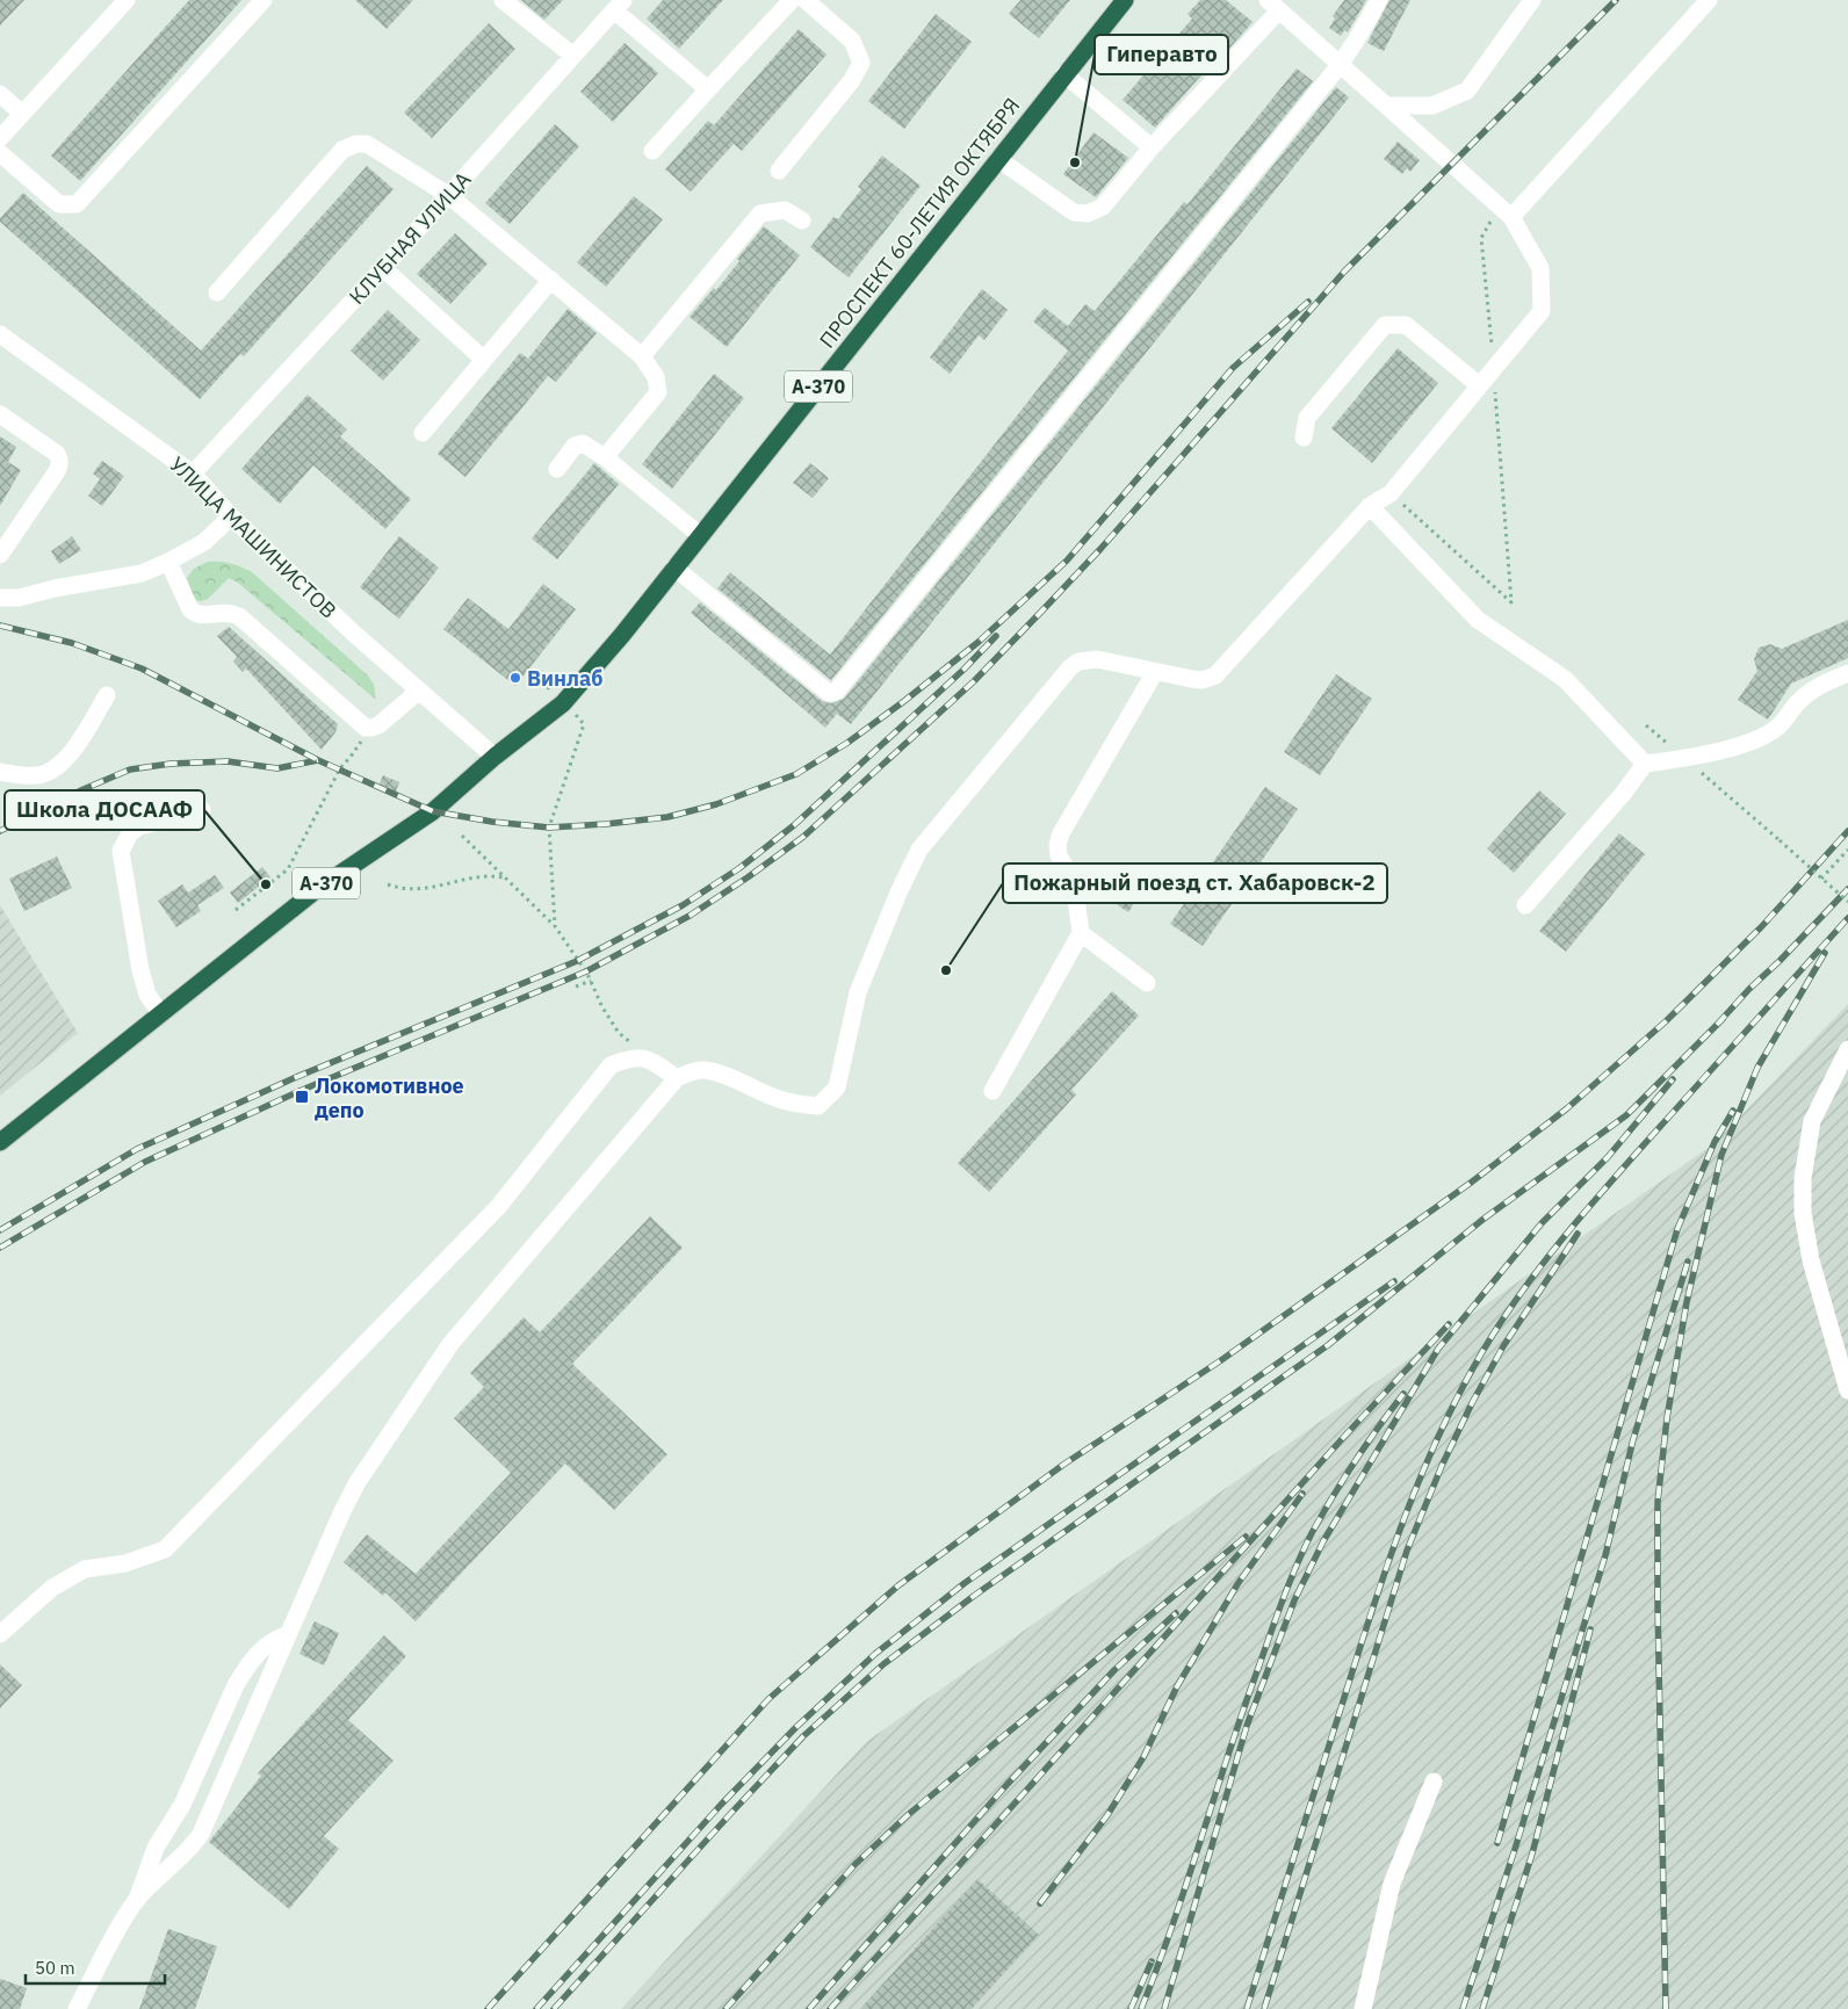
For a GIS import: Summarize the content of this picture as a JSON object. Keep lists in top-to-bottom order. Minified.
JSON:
{"streets":{"highway":["ПРОСПЕКТ 60-ЛЕТИЯ ОКТЯБРЯ","А-370"],"street":["КЛУБНАЯ УЛИЦА","УЛИЦА МАШИНИСТОВ"]},"crossings":[["ПРОСПЕКТ 60-ЛЕТИЯ ОКТЯБРЯ","УЛИЦА МАШИНИСТОВ"],["КЛУБНАЯ УЛИЦА","УЛИЦА МАШИНИСТОВ"]],"places":{"other":["Гиперавто","Винлаб","Школа ДОСААФ","Пожарный поезд ст. Хабаровск-2"],"transit":["Локомотивное депо"]},"scale_bar":"50 m"}
